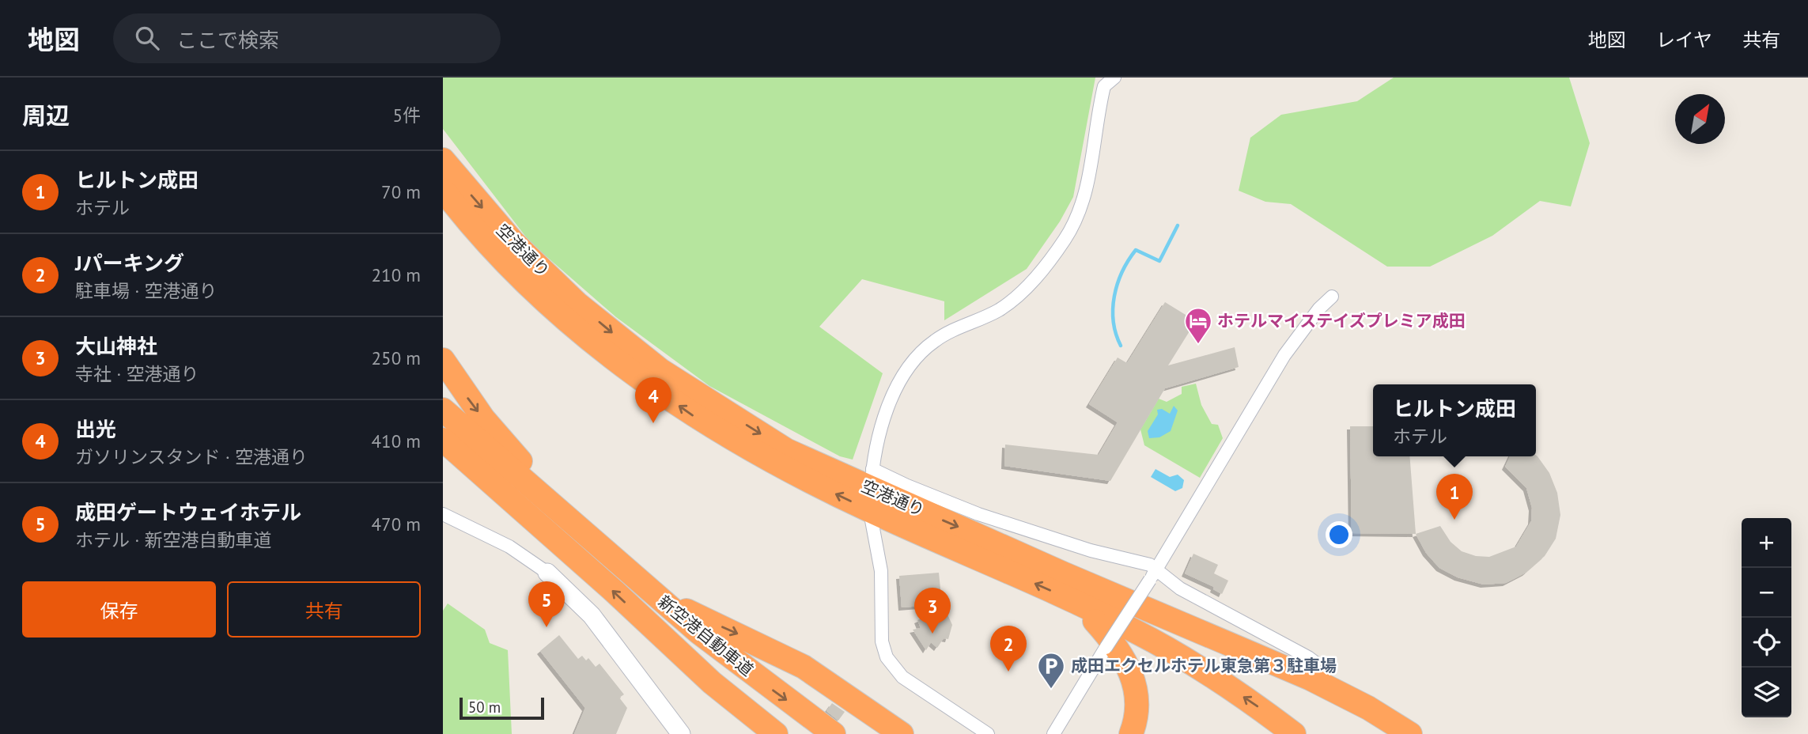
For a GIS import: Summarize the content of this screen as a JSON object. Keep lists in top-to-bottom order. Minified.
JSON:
{"streets":{"highway":["空港通り","新空港自動車道"]},"places":{"hotel":["ホテルマイステイズプレミア成田"],"parking":["成田エクセルホテル東急第３駐車場"]},"scale_bar":"50 m","north":"top right","page":{"header":"地図","search":"ここで検索","nav":["地図","レイヤ","共有"],"heading":["周辺","5件"],"list":[{"mark":"1","name":"ヒルトン成田","note":"ホテル","value":"70 m"},{"mark":"2","name":"Jパーキング","note":"駐車場 · 空港通り","value":"210 m"},{"mark":"3","name":"大山神社","note":"寺社 · 空港通り","value":"250 m"},{"mark":"4","name":"出光","note":"ガソリンスタンド · 空港通り","value":"410 m"},{"mark":"5","name":"成田ゲートウェイホテル","note":"ホテル · 新空港自動車道","value":"470 m"}],"pins":["4","1","5","3","2"],"popup":["ヒルトン成田","ホテル"],"map_buttons":["+","−"],"buttons":["保存","共有"],"scale":"50 m"}}
